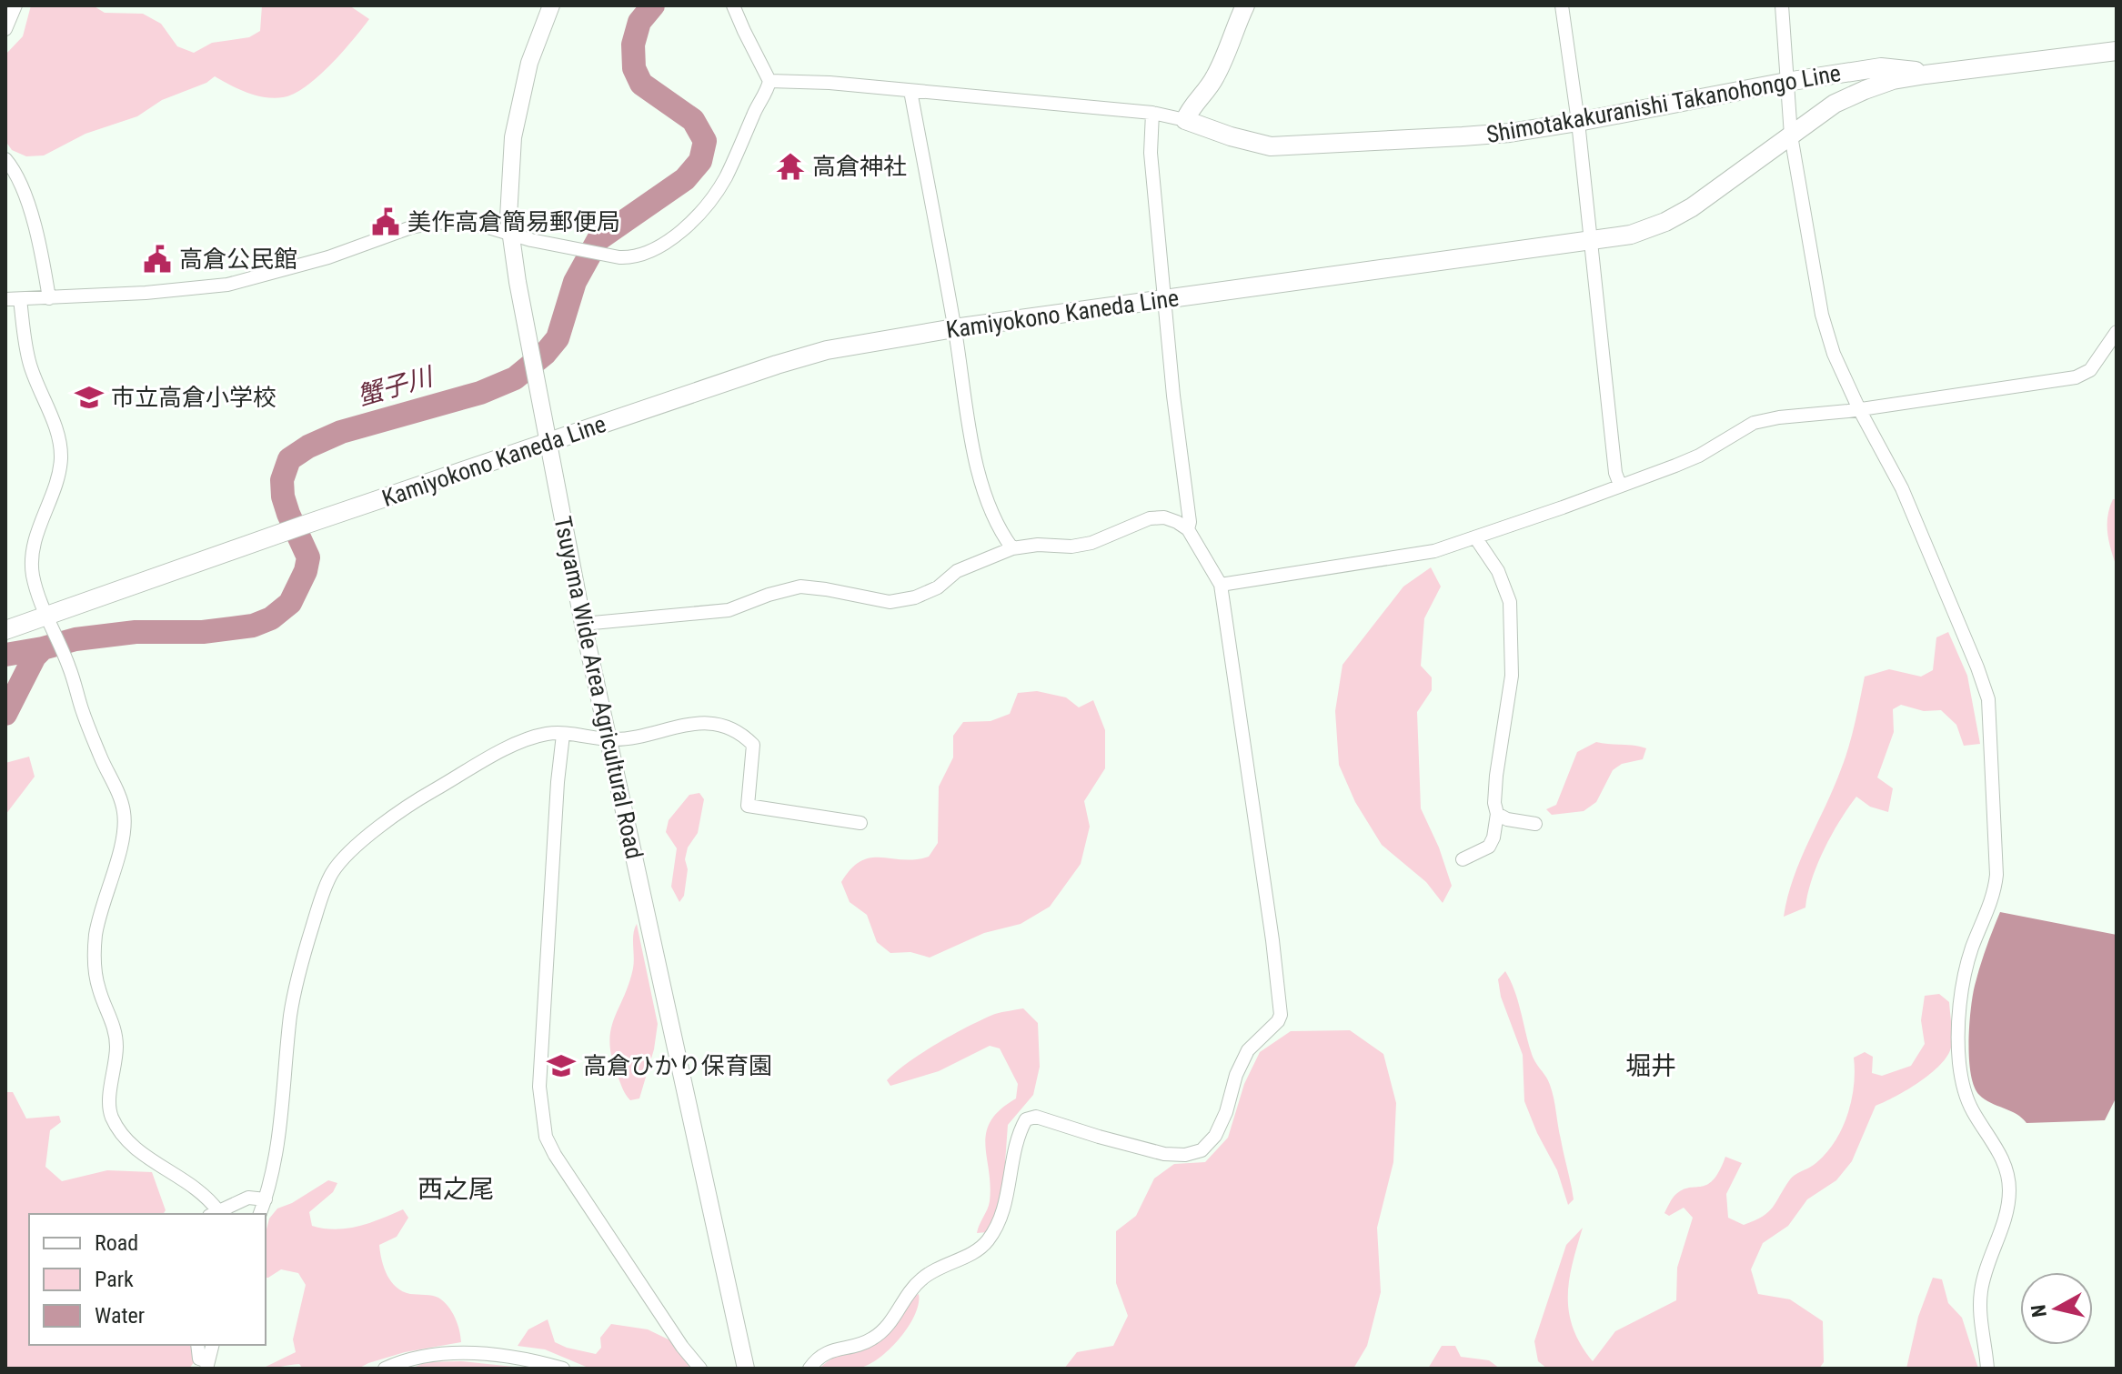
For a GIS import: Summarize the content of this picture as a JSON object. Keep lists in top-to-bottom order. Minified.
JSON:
{"streets":{"main road":["Shimotakakuranishi Takanohongo Line","Kamiyokono Kaneda Line"],"street":["Tsuyama Wide Area Agricultural Road"]},"crossings":[["Shimotakakuranishi Takanohongo Line","Kamiyokono Kaneda Line"],["Kamiyokono Kaneda Line","Tsuyama Wide Area Agricultural Road"]],"districts":["堀井","西之尾"],"water":["蟹子川"],"places":{"temple":["高倉神社"],"public building":["美作高倉簡易郵便局","高倉公民館"],"school or university":["市立高倉小学校","高倉ひかり保育園"]},"legend":["Road","Park","Water"],"north":"left"}
